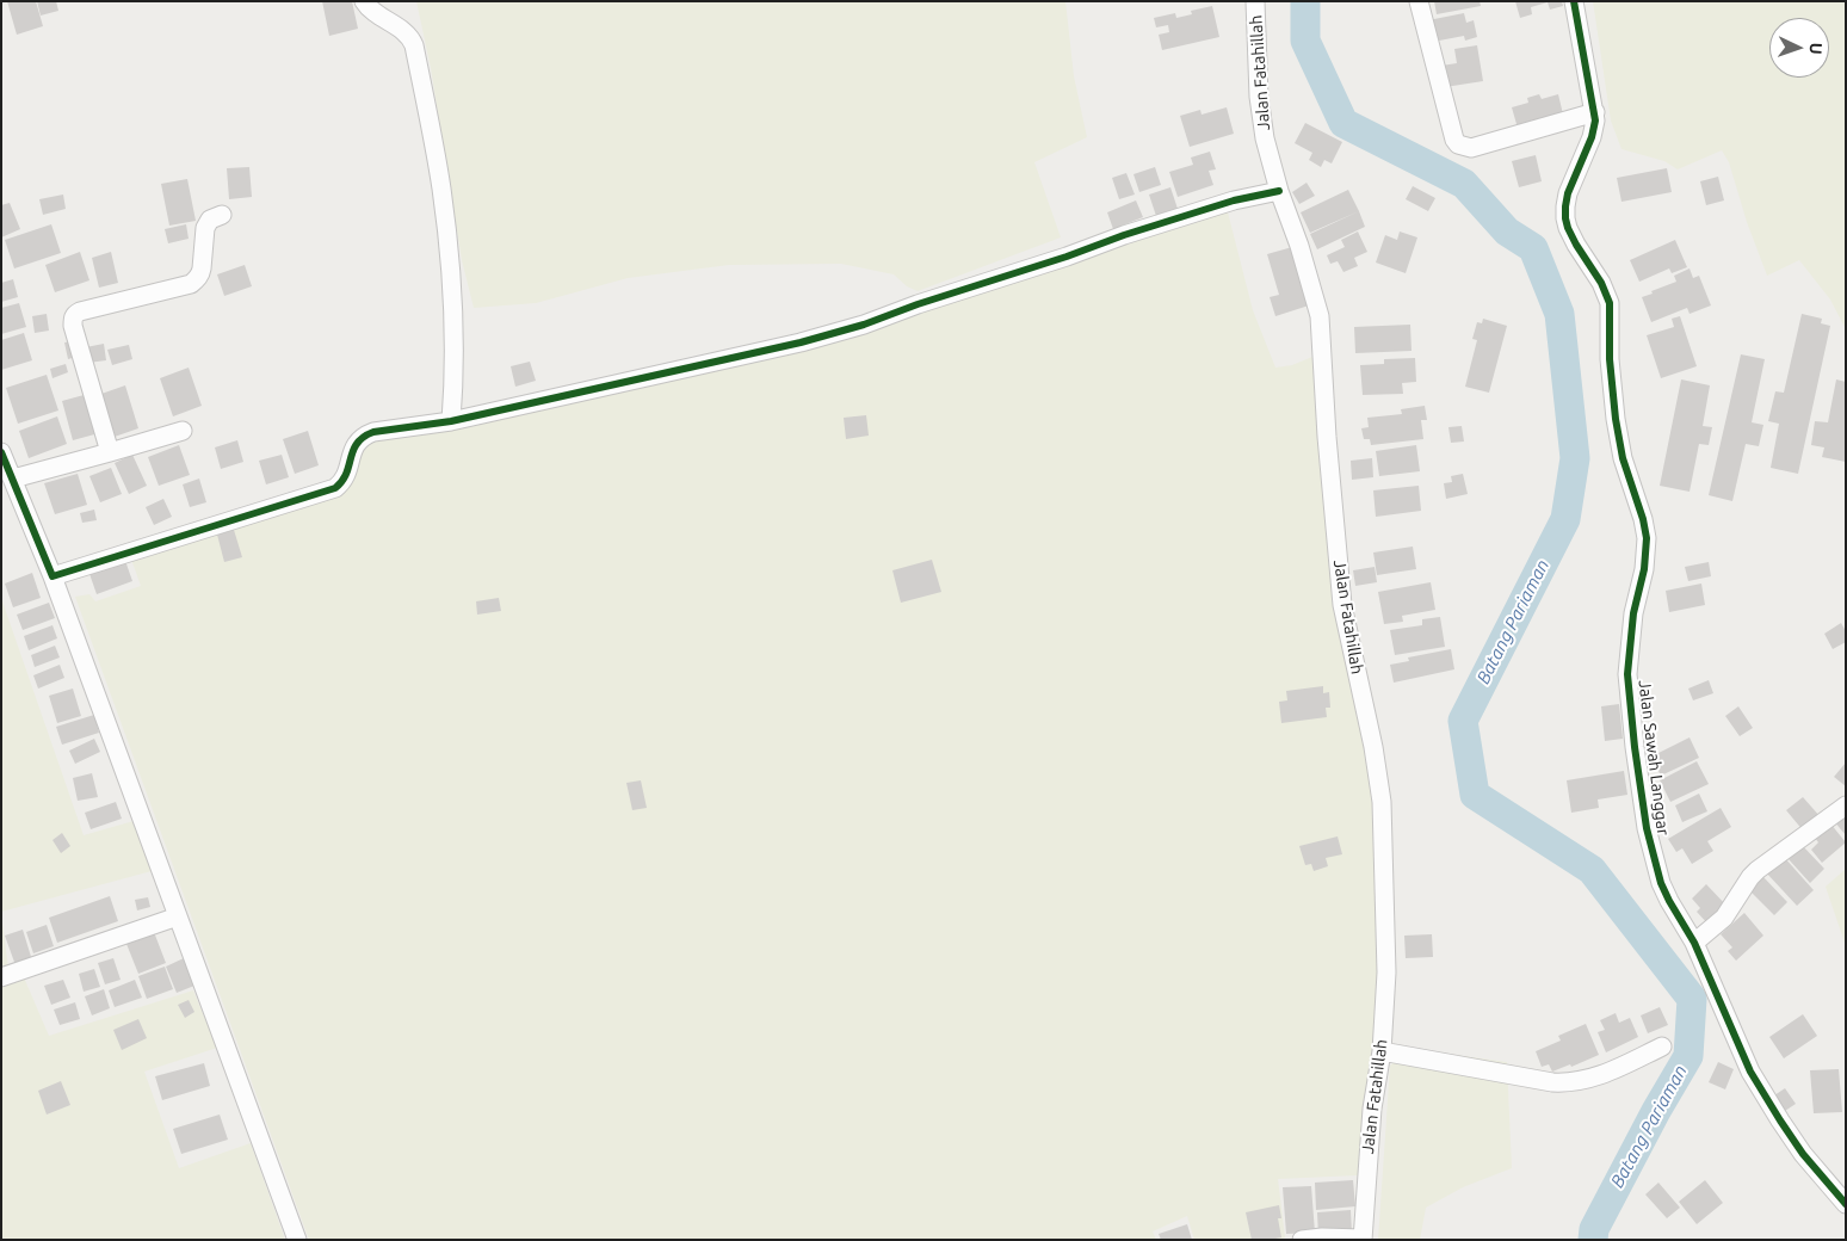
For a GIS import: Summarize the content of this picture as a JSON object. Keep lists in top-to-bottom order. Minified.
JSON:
{"streets":{"street":["Jalan Fatahillah","Jalan Sawah Langgar"]},"water":["Batang Pariaman"],"north":"right"}
